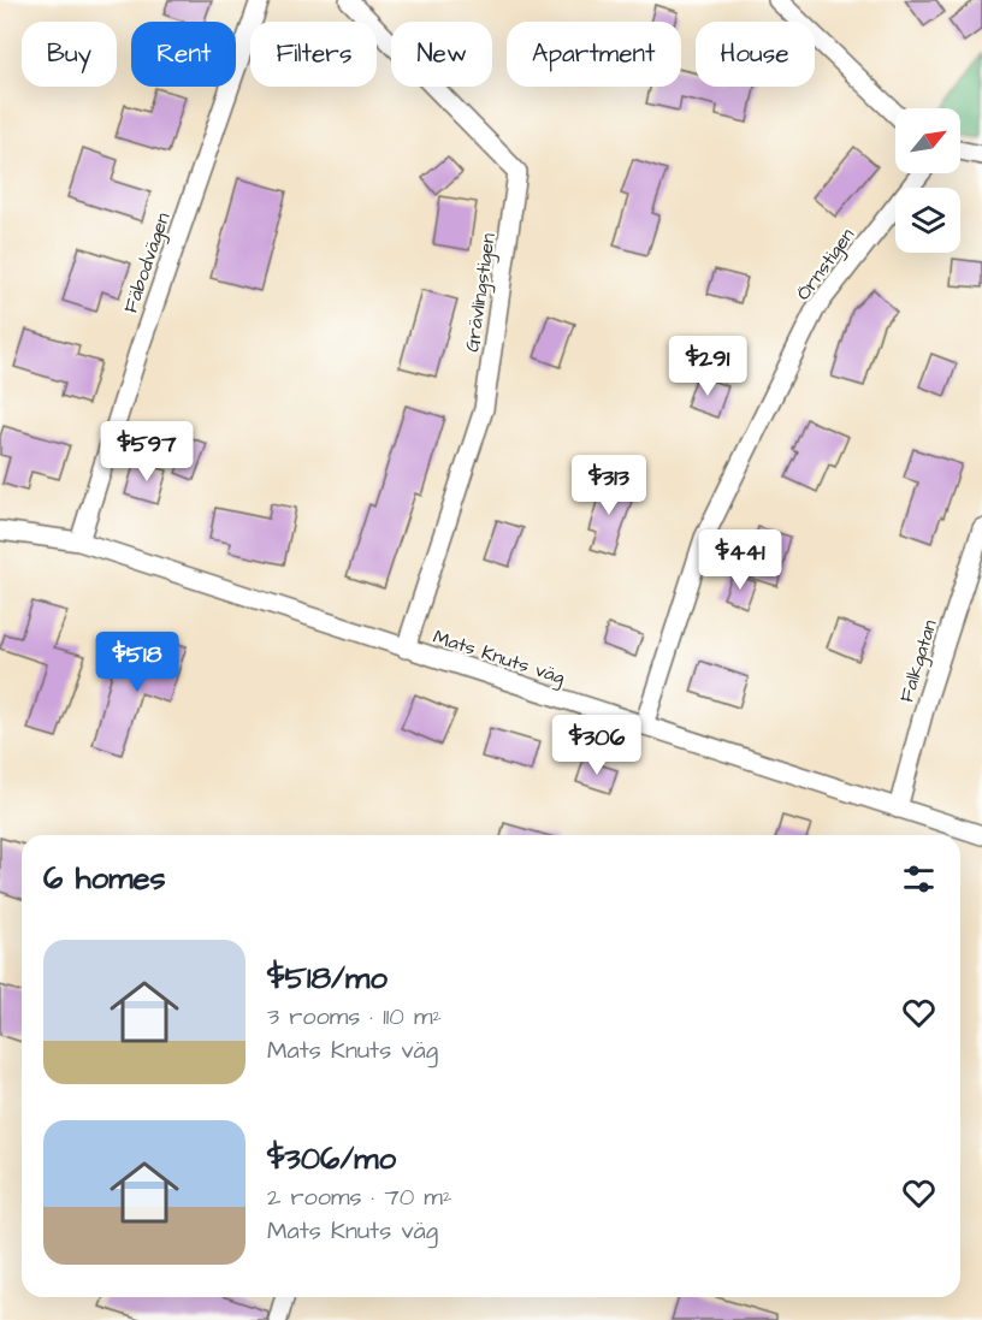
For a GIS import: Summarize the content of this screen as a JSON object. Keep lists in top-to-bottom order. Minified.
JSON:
{"streets":{"street":["Fäbodvägen","Örnstigen","Grävlingstigen","Mats Knuts väg","Falkgatan"]},"crossings":[["Fäbodvägen","Mats Knuts väg"],["Örnstigen","Mats Knuts väg"],["Grävlingstigen","Mats Knuts väg"],["Mats Knuts väg","Falkgatan"]],"north":"top right","page":{"chip":["Buy","Rent","Filters","New","Apartment","House"],"price":["$291","$597","$313","$441","$518","$306"],"heading":"6 homes","list":[{"name":"$518/mo","note":"3 rooms · 110 m² · Mats Knuts väg"},{"name":"$306/mo","note":"2 rooms · 70 m² · Mats Knuts väg"}]}}
